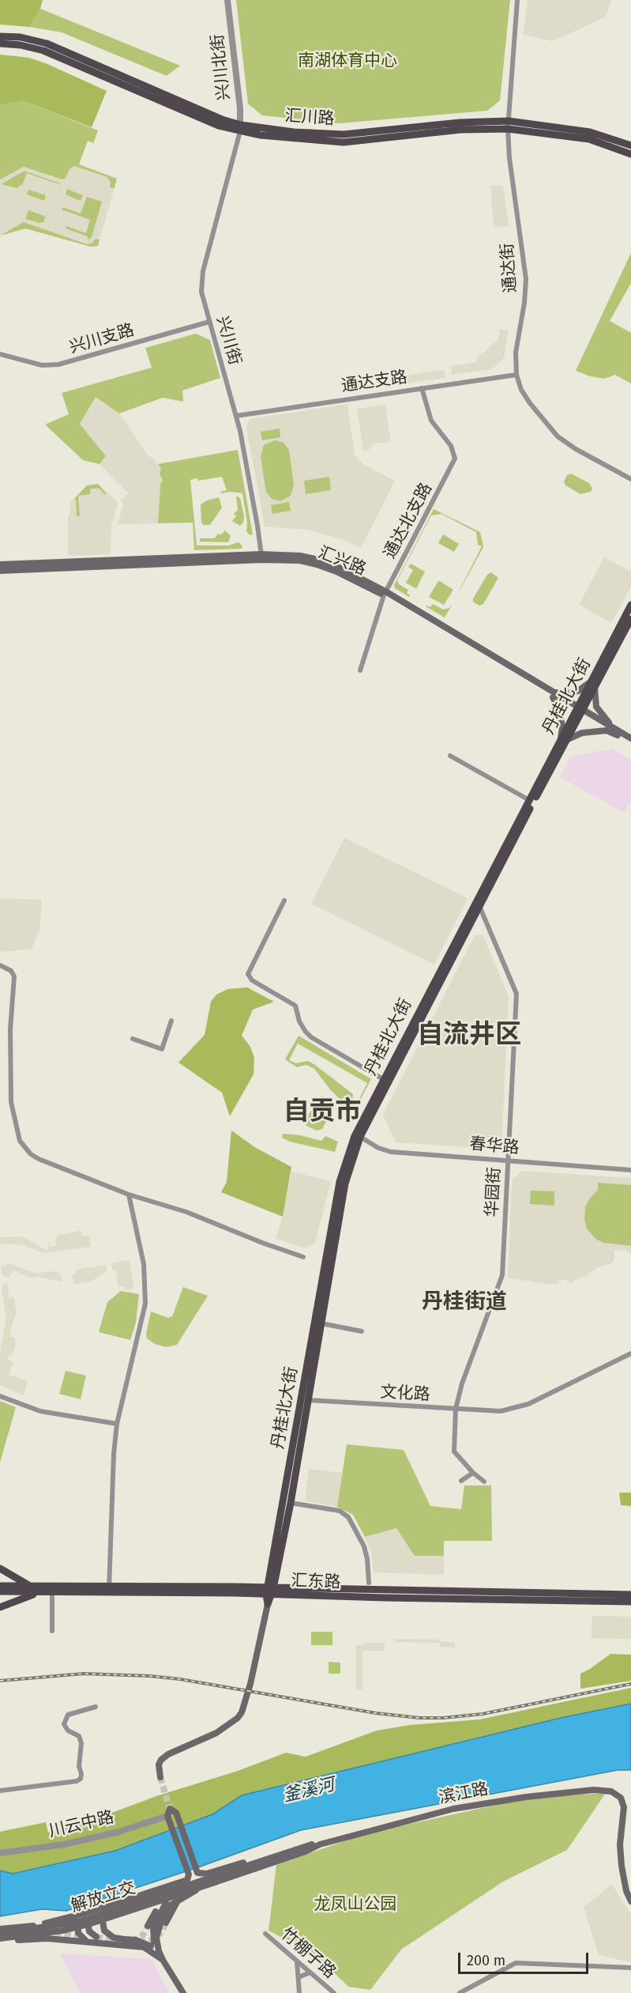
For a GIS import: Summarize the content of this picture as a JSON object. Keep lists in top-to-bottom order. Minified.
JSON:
{"streets":{"main road":["汇川路","汇兴路","丹桂北大街","汇东路","滨江路","解放立交"],"street":["兴川北街","通达街","兴川支路","兴川街","通达支路","通达北支路","春华路","华园街","文化路","川云中路","竹棚子路"]},"crossings":[["兴川北街","汇川路"],["兴川北街","兴川街"],["汇川路","通达街"],["汇川路","兴川街"],["通达街","通达支路"],["兴川支路","兴川街"],["兴川街","通达支路"],["兴川街","汇兴路"],["通达支路","通达北支路"],["通达北支路","汇兴路"],["汇兴路","丹桂北大街"],["丹桂北大街","春华路"],["丹桂北大街","华园街"],["丹桂北大街","文化路"],["丹桂北大街","汇东路"],["春华路","华园街"],["华园街","文化路"],["滨江路","解放立交"]],"districts":["自流井区","自贡市","丹桂街道"],"water":["釜溪河"],"parks":["南湖体育中心","龙凤山公园"],"scale_bar":"200 m"}
